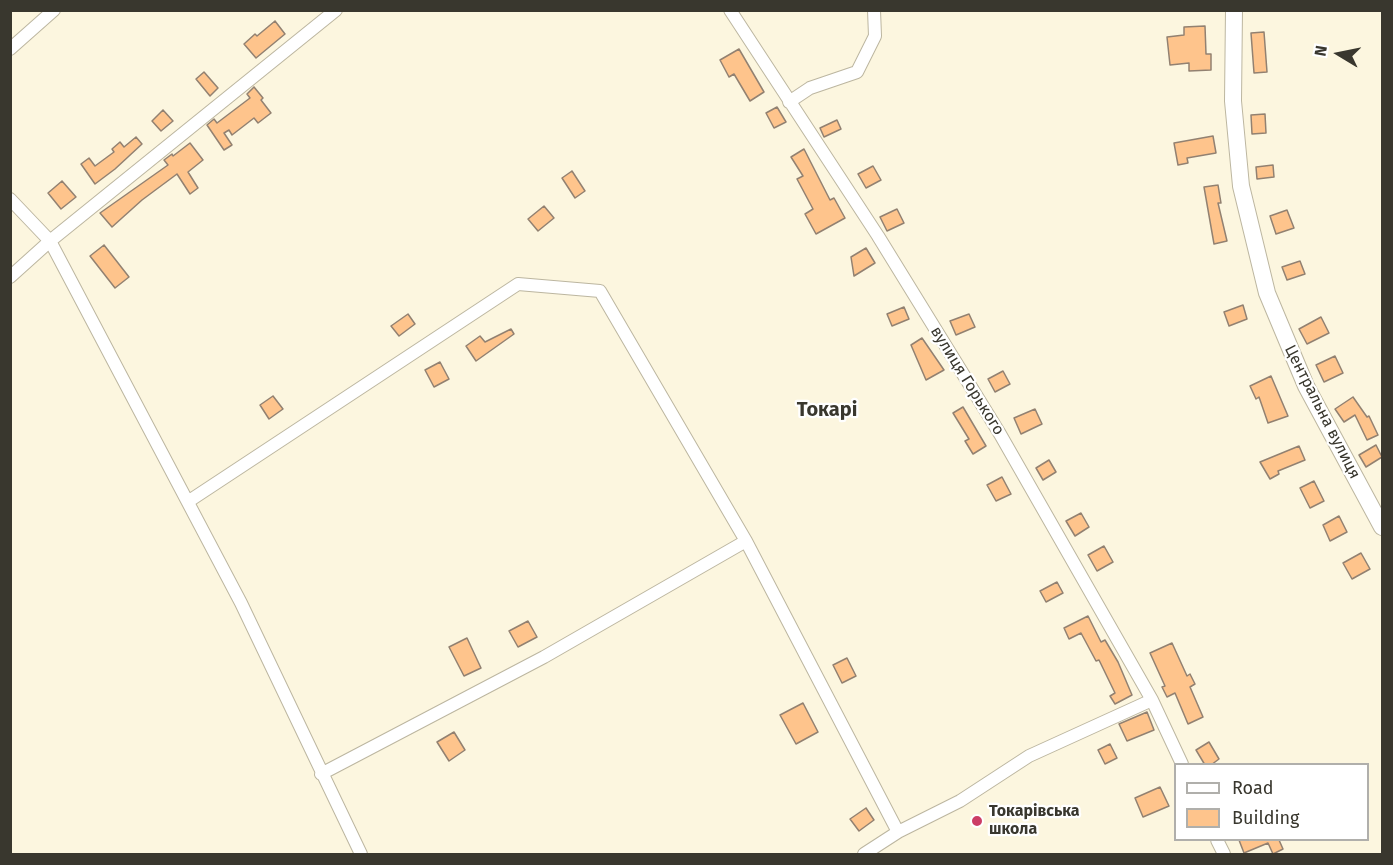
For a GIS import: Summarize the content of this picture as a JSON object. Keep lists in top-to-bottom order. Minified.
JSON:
{"streets":{"street":["вулиця Горького","Центральна вулиця"]},"districts":["Токарі"],"places":["Токарівська школа"],"legend":["Road","Building"],"north":"left"}
